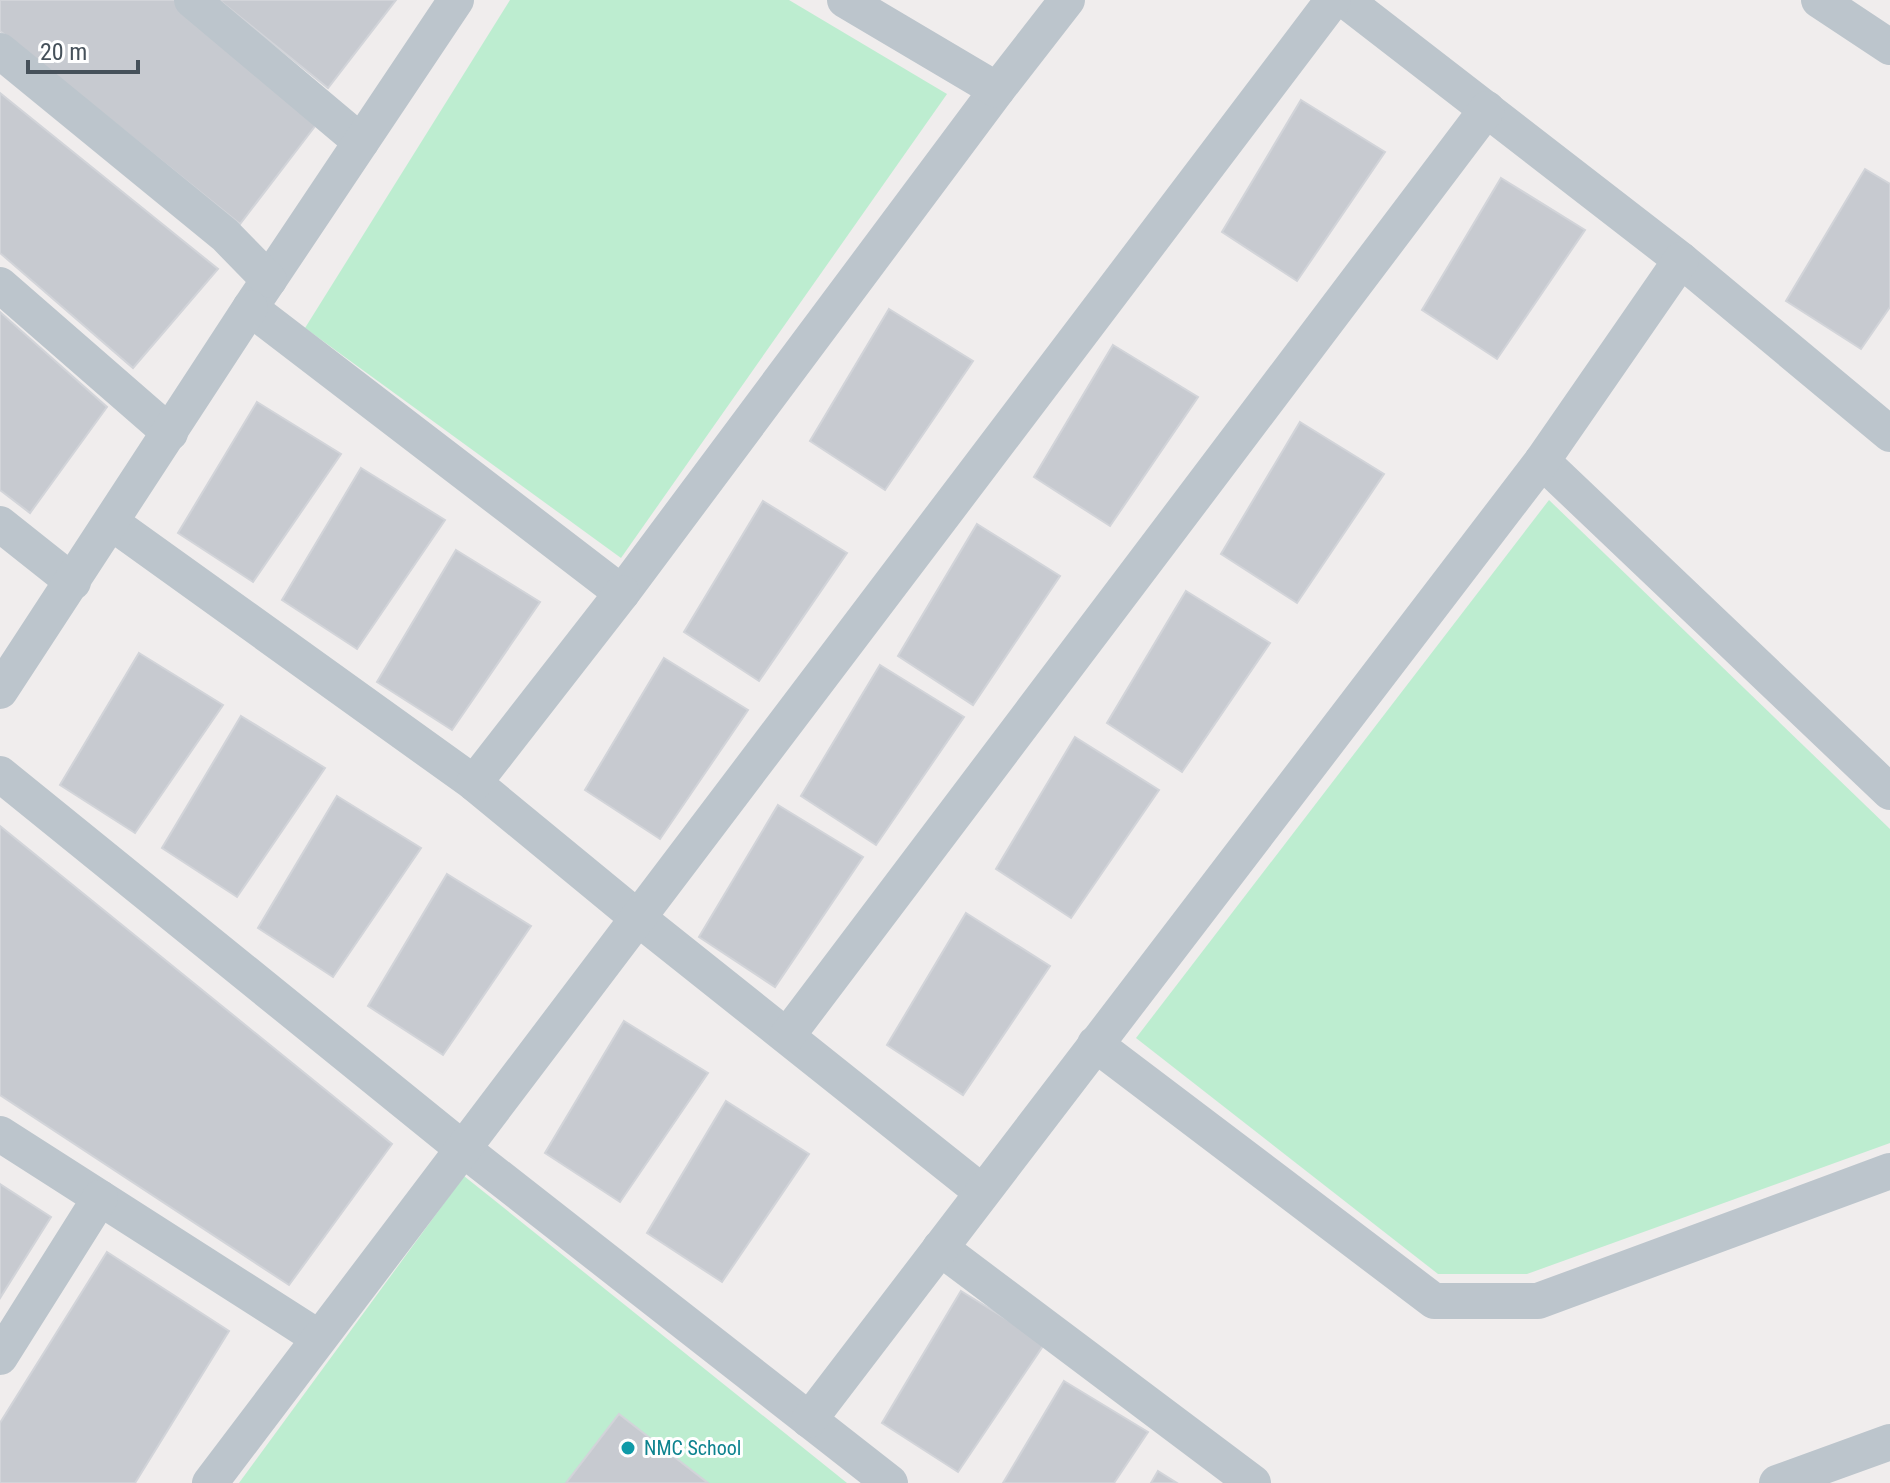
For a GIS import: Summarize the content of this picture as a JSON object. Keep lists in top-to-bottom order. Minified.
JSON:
{"places":["NMC School"],"scale_bar":"20 m"}
